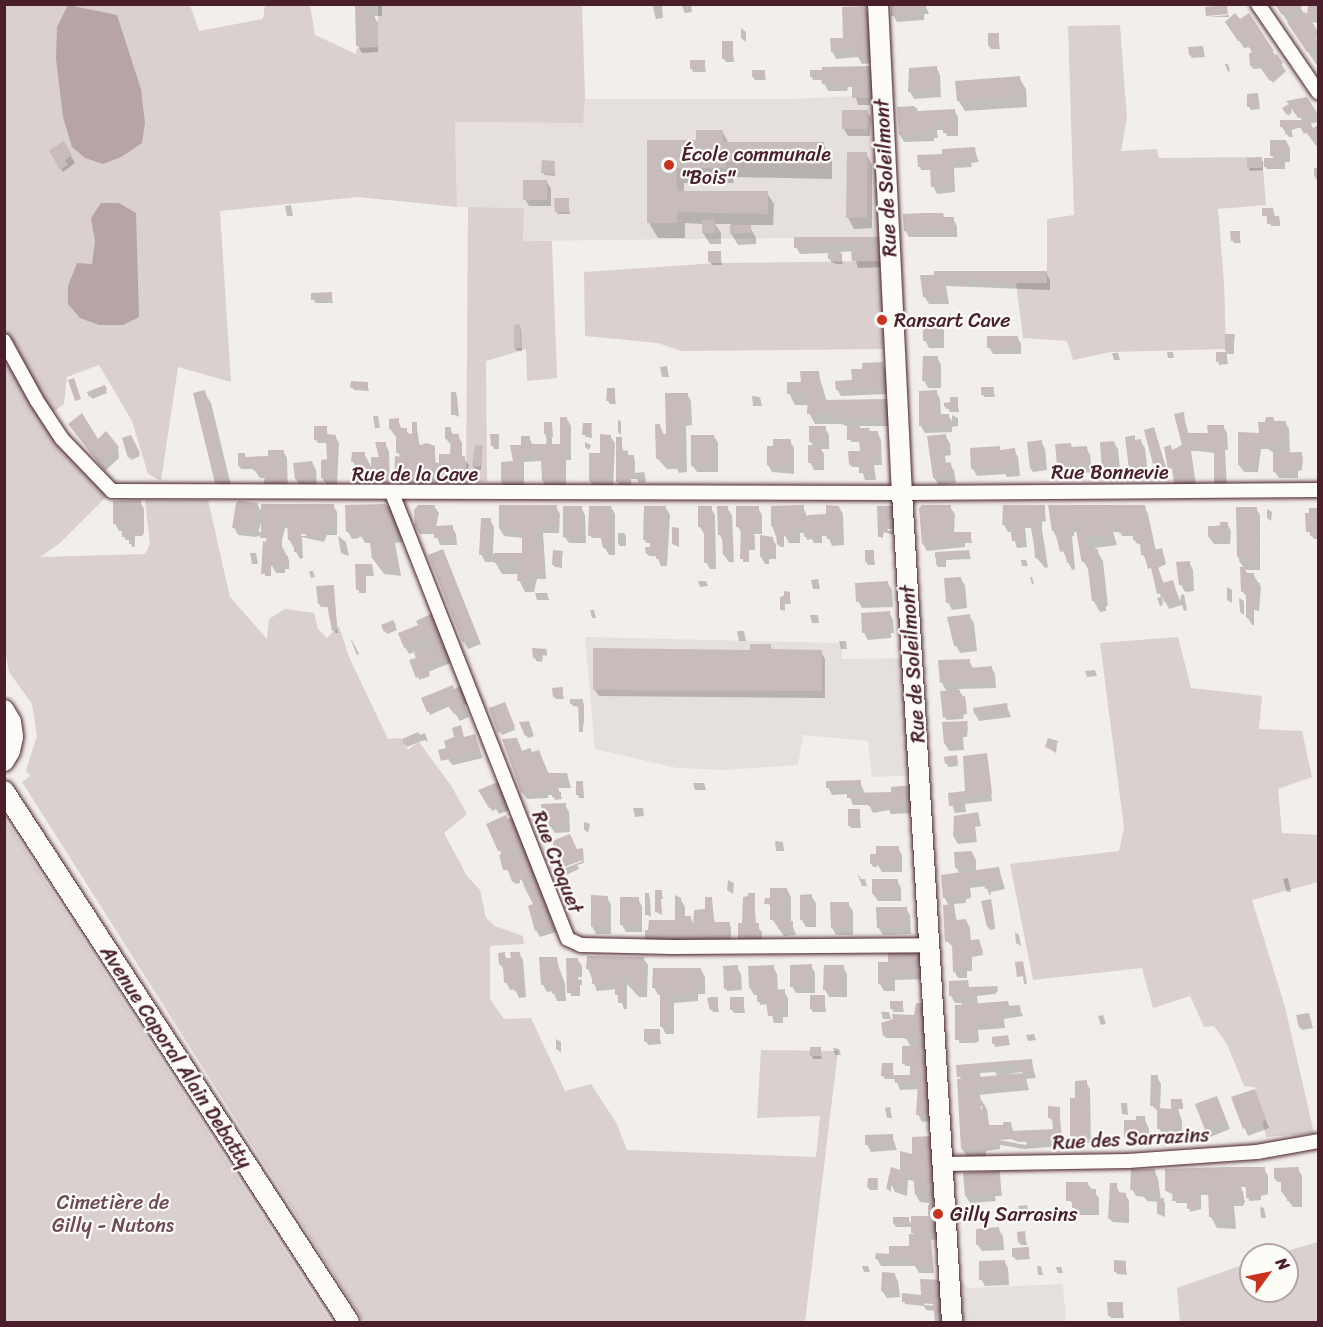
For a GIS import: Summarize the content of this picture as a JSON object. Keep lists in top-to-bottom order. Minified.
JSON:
{"streets":{"street":["Rue de Soleilmont","Rue Bonnevie","Rue de la Cave","Rue Croquet","Avenue Caporal Alain Debatty","Rue des Sarrazins"]},"crossings":[["Rue de Soleilmont","Rue Bonnevie"],["Rue de Soleilmont","Rue de la Cave"],["Rue de Soleilmont","Rue Croquet"],["Rue de Soleilmont","Rue des Sarrazins"],["Rue Bonnevie","Rue de la Cave"],["Rue de la Cave","Rue Croquet"]],"parks":["Cimetière de Gilly - Nutons"],"places":["École communale \"Bois\"","Ransart Cave","Gilly Sarrasins"],"north":"top right"}
